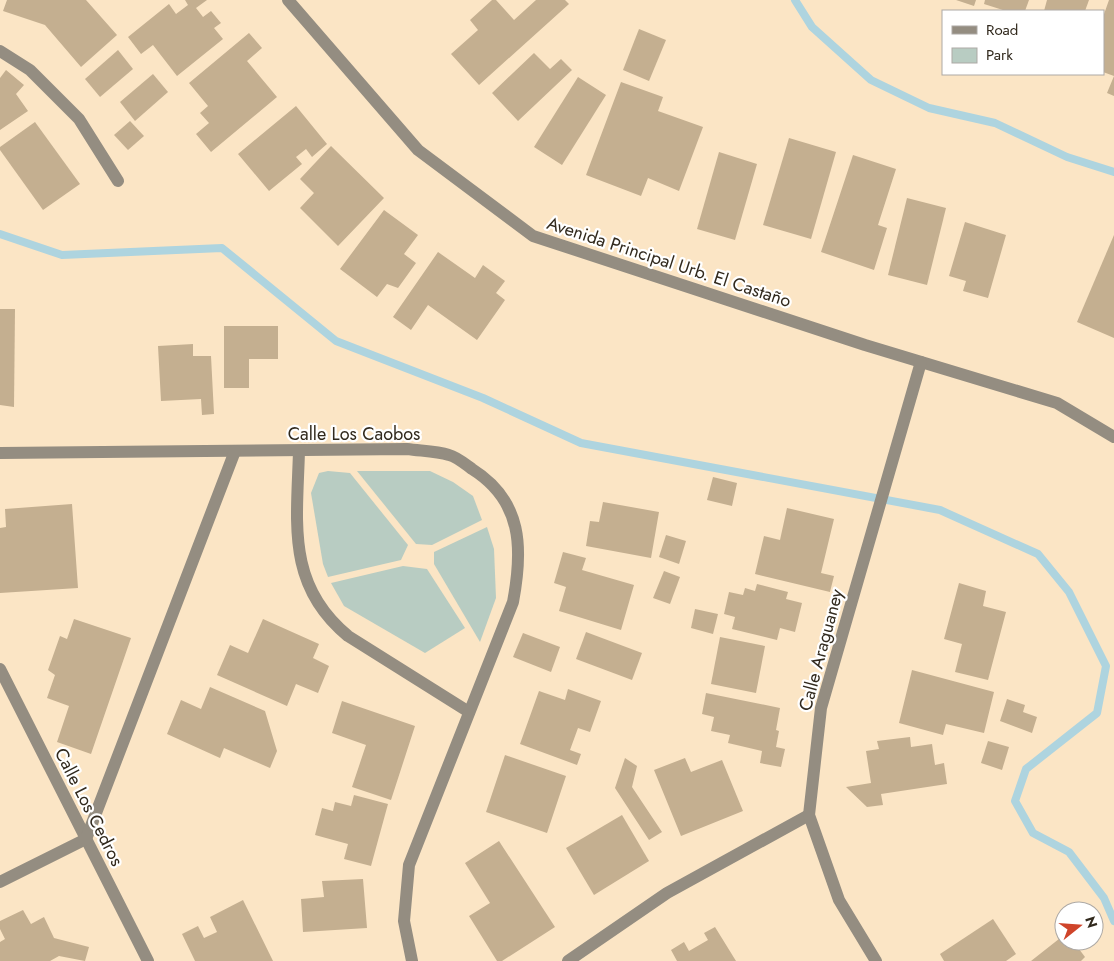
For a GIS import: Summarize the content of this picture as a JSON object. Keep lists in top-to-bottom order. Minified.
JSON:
{"streets":{"street":["Avenida Principal Urb. El Castaño","Calle Los Caobos","Calle Araguaney","Calle Los Cedros"]},"crossings":[["Avenida Principal Urb. El Castaño","Calle Araguaney"]],"legend":["Road","Park"],"north":"right"}
